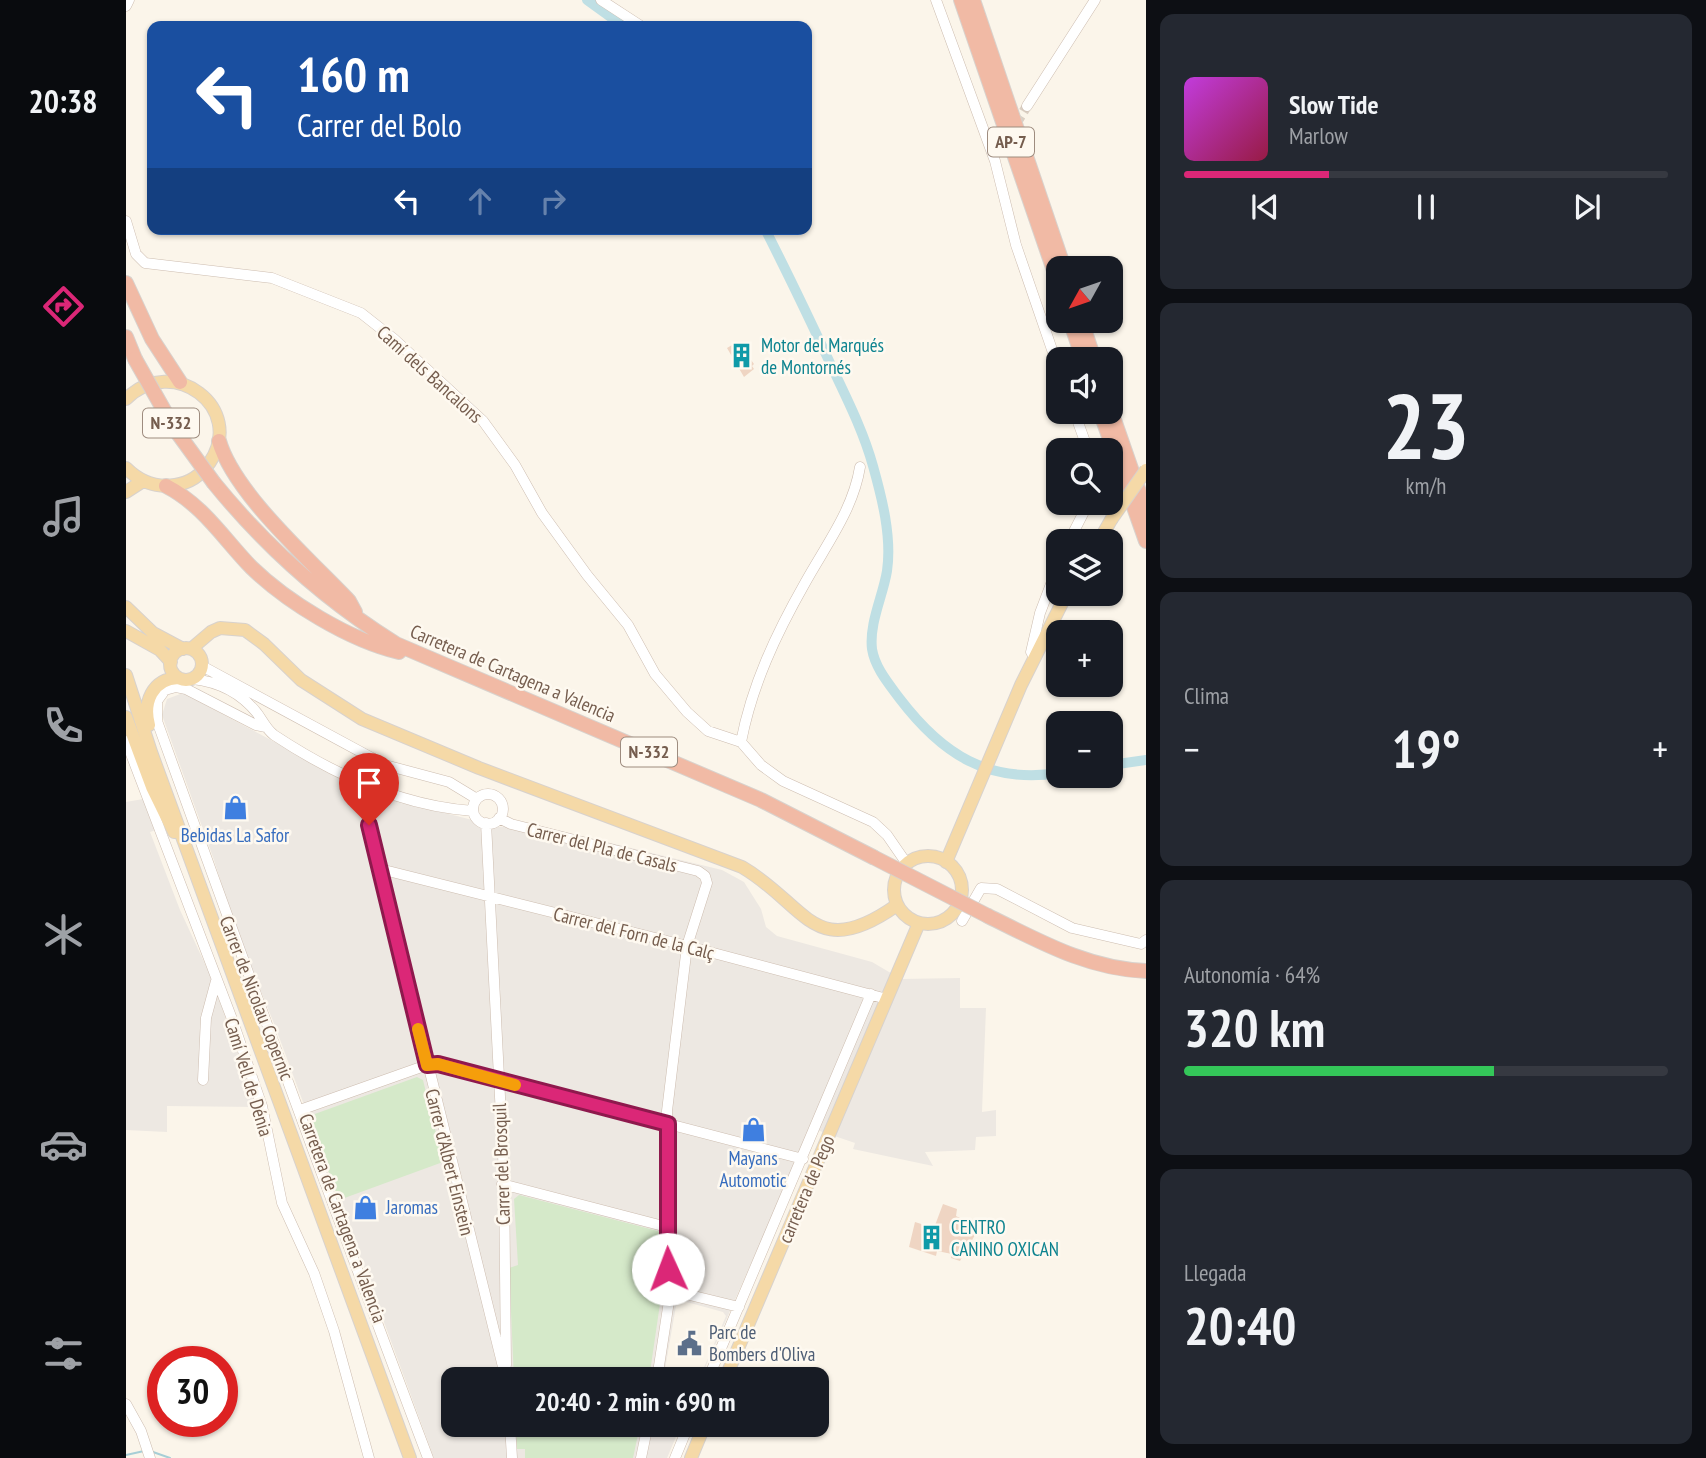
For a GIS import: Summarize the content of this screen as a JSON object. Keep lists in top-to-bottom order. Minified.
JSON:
{"streets":{"highway":["AP-7","N-332","Carretera de Cartagena a Valencia"],"main road":["carretera de Pego"],"street":["Camí dels Bancalons","Carrer del Pla de Casals","Carrer del Forn de la Calç","Carrer de Nicolau Copernic","Camí Vell de Dénia","Carrer d'Albert Einstein","Carrer del Brosquil"]},"crossings":[["Carrer del Pla de Casals","Carrer del Forn de la Calç"],["Carrer del Pla de Casals","Carrer del Brosquil"],["Carrer del Forn de la Calç","Carrer d'Albert Einstein"],["Carrer del Forn de la Calç","Carrer del Brosquil"],["Carrer del Forn de la Calç","carretera de Pego"]],"places":{"building":["Motor del Marqués de Montornés","CENTRO CANINO OXICAN"],"shop":["Bebidas La Safor","Mayans Automotic","Jaromas"],"public building":["Parc de Bombers d'Oliva"]},"north":"bottom left","page":{"tabs":"20:38","turn":["160 m","Carrer del Bolo"],"song":["Slow Tide","Marlow"],"map_buttons":["+","−"],"tile":[["23","km/h"],"Clima",["Autonomía · 64%","320 km"],["Llegada","20:40"]],"heat":["−","19°","+"],"limit":"30","trip":"20:40 · 2 min · 690 m"}}
